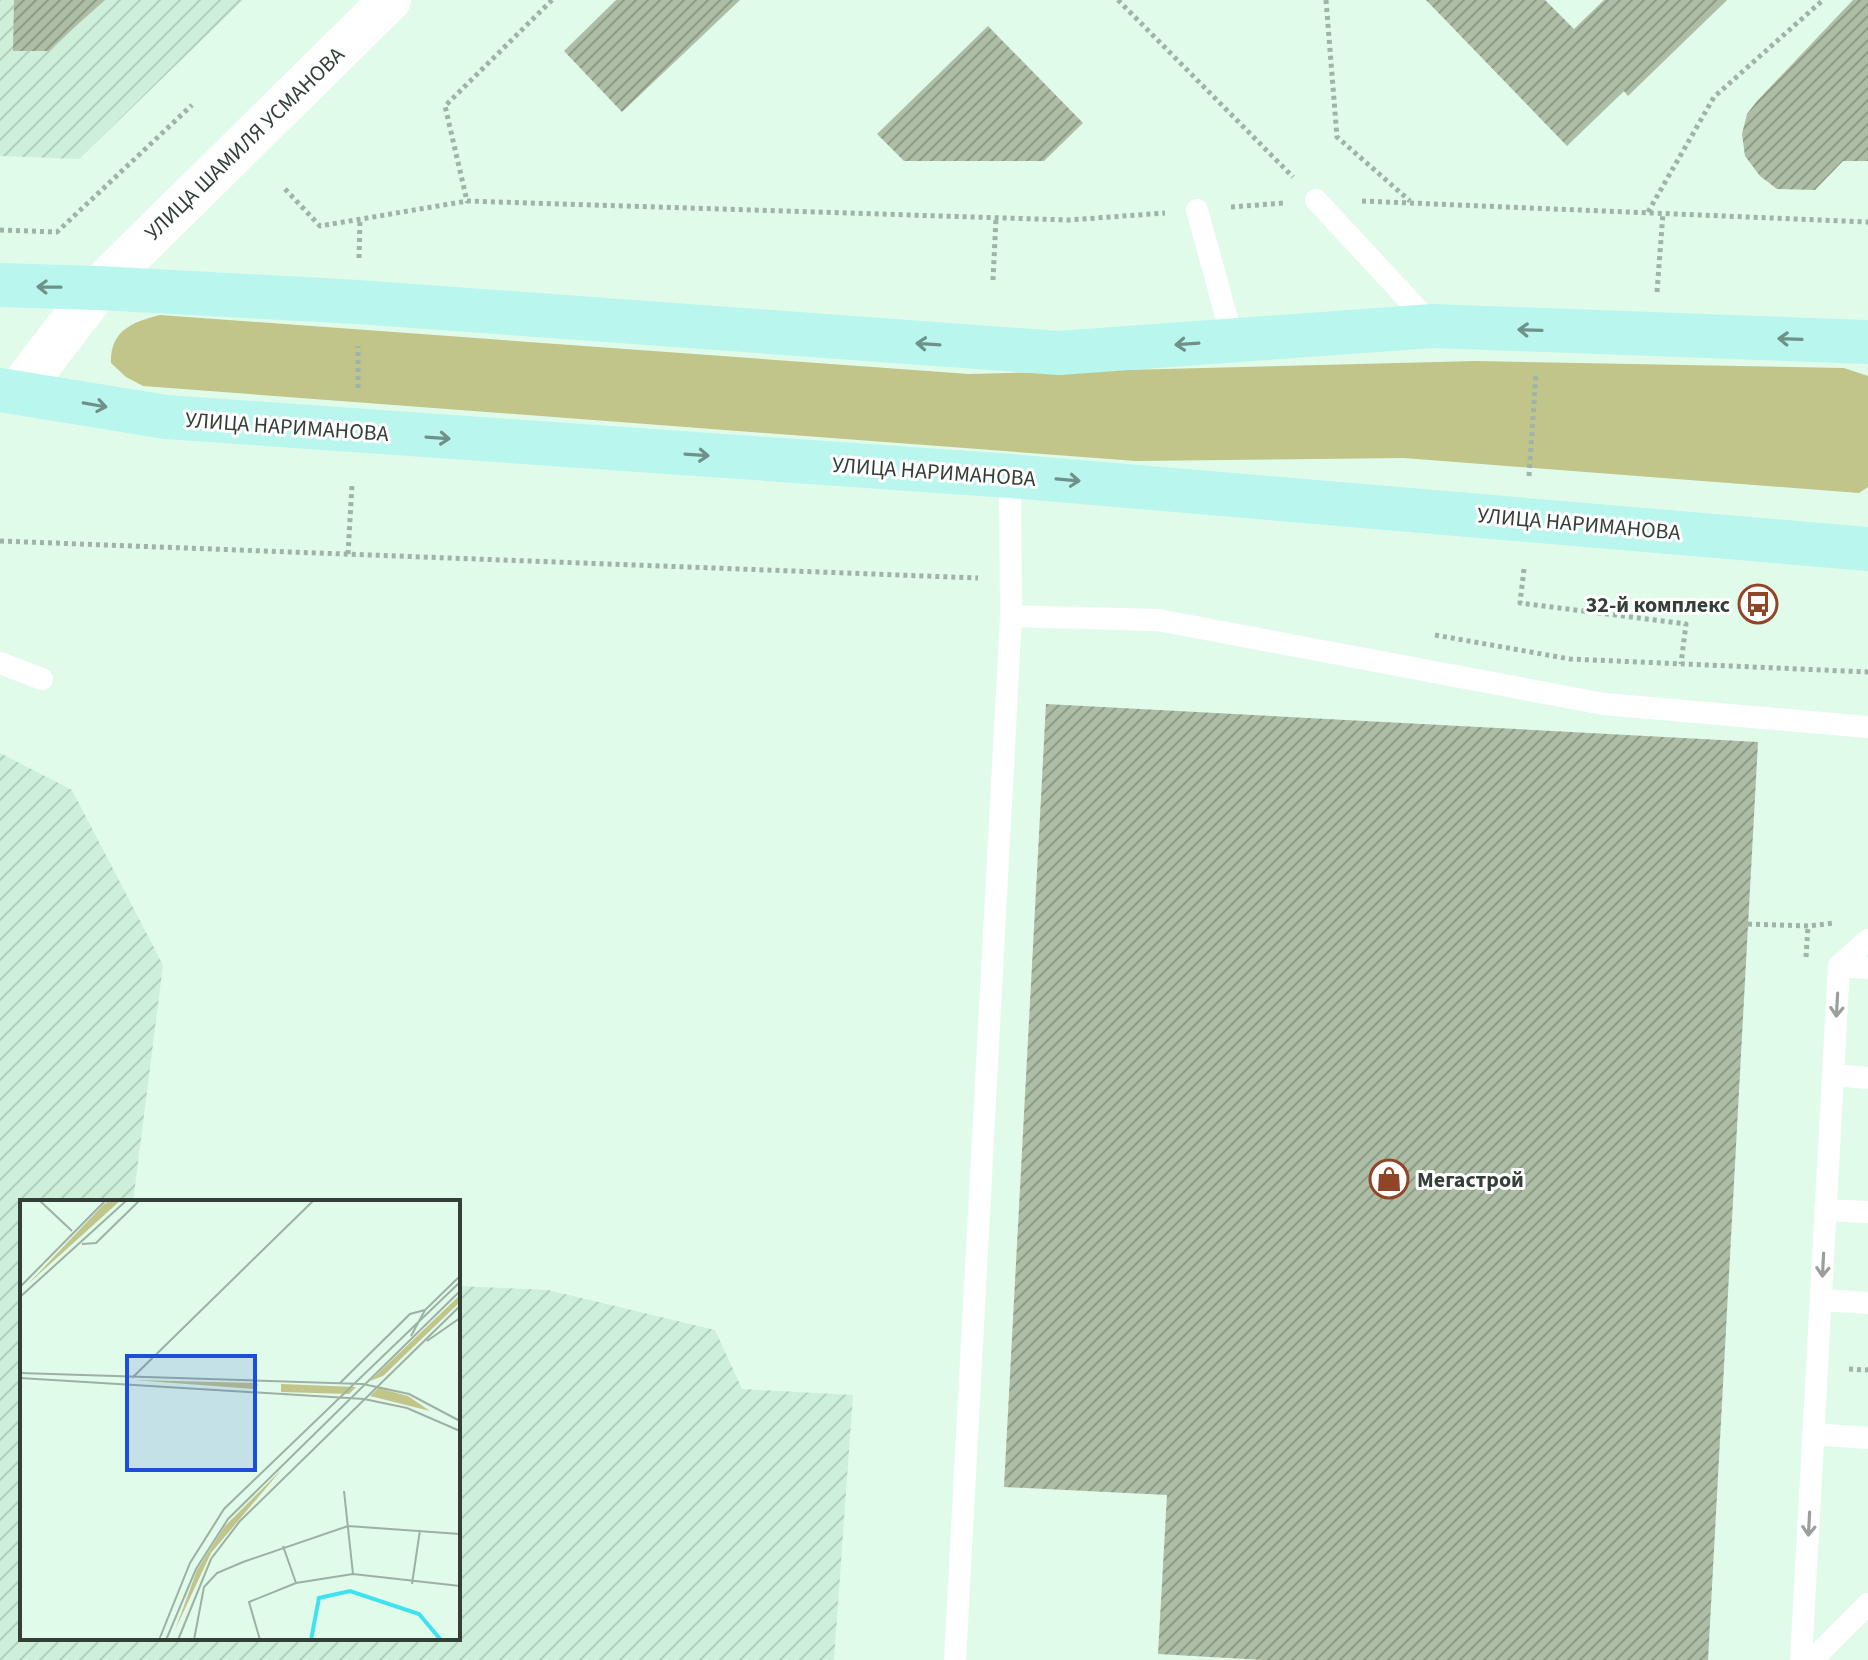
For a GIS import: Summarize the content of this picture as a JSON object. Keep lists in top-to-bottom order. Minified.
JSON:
{"streets":{"main road":["УЛИЦА НАРИМАНОВА"],"street":["УЛИЦА ШАМИЛЯ УСМАНОВА"]},"places":{"bus stop":["32-й комплекс"],"shop":["Мегастрой"]}}
